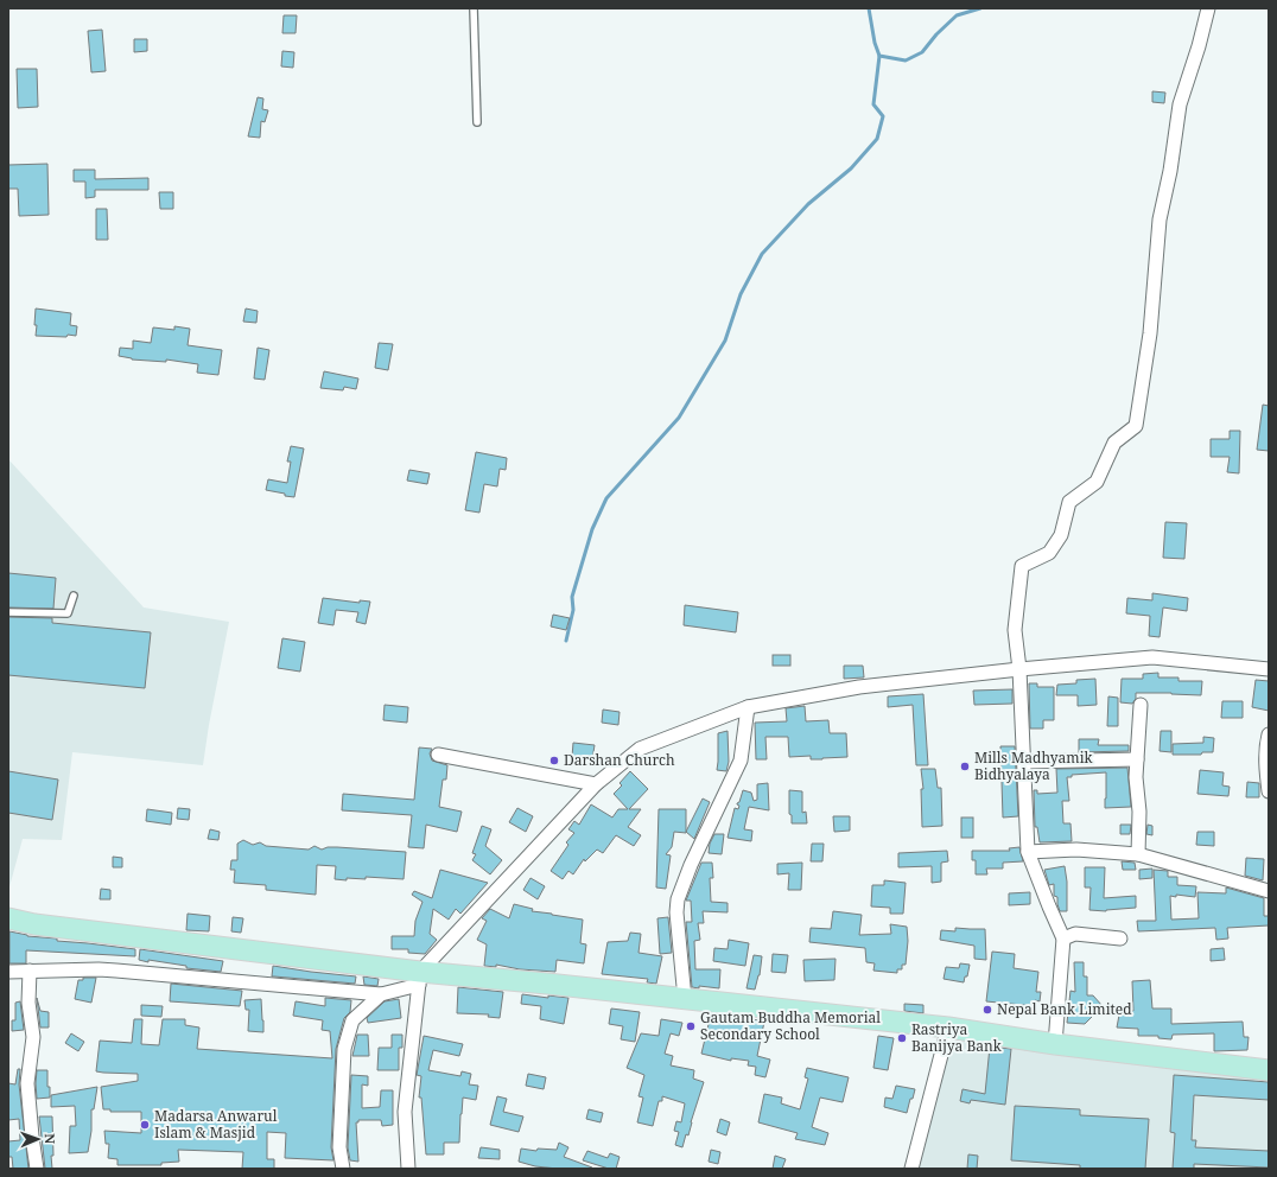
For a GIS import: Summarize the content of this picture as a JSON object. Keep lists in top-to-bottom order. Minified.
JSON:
{"places":["Darshan Church","Mills Madhyamik Bidhyalaya","Nepal Bank Limited","Gautam Buddha Memorial Secondary School","Rastriya Banijya Bank","Madarsa Anwarul Islam & Masjid"],"north":"right"}
